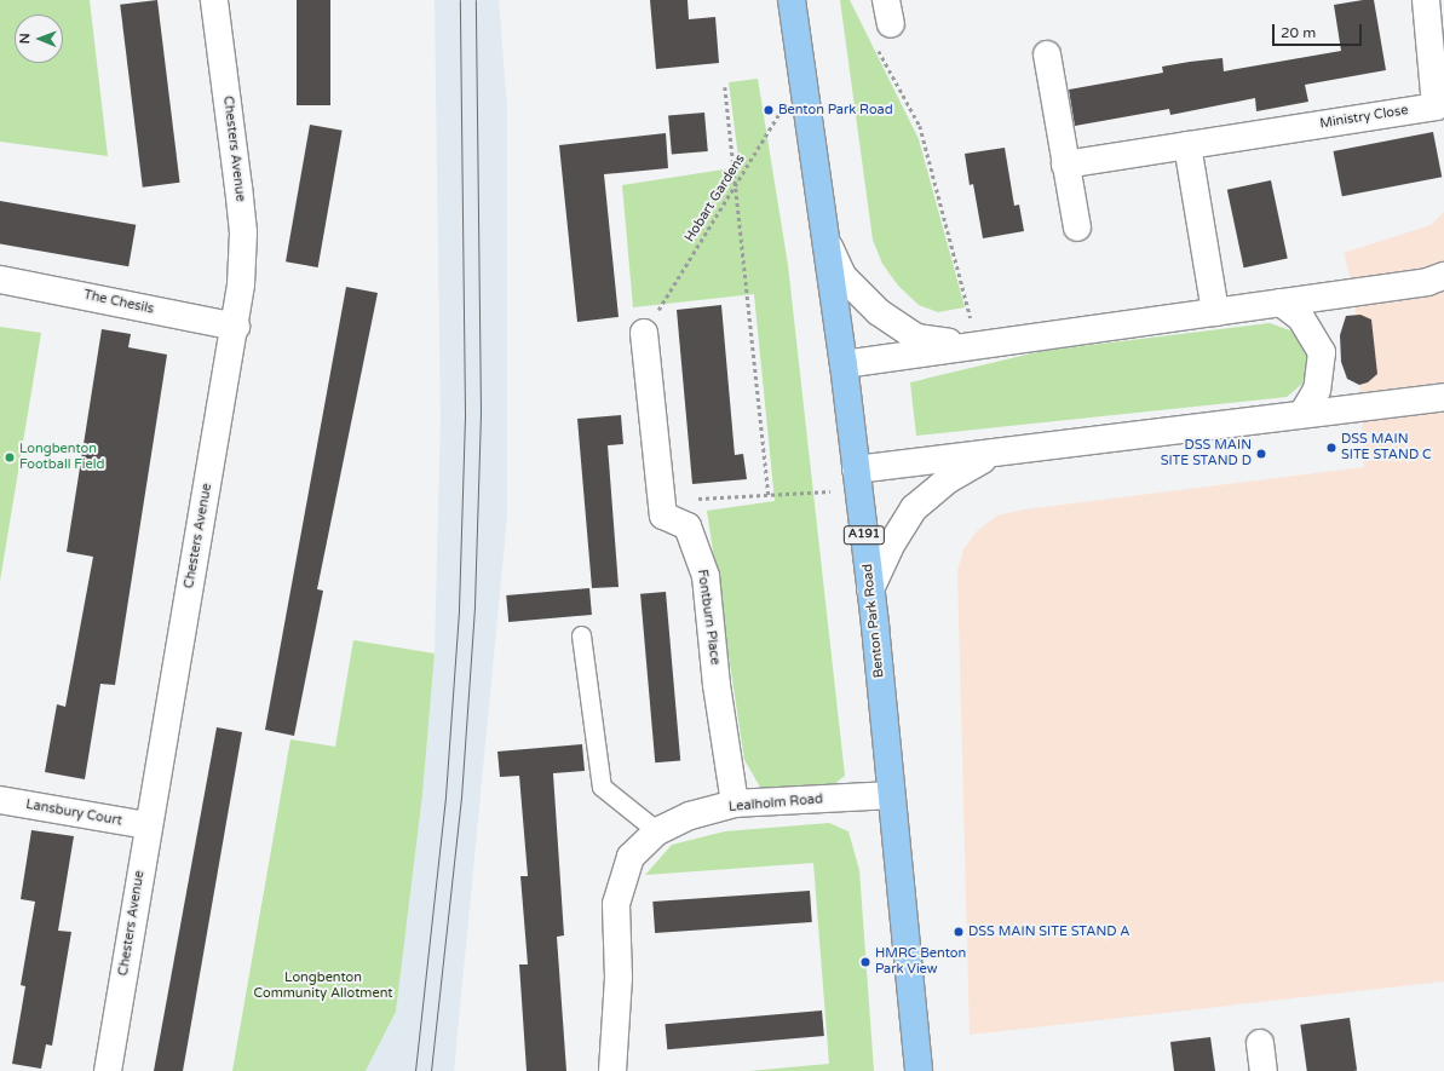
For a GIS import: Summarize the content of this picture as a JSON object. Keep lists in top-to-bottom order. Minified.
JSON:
{"streets":{"main road":["A191","Benton Park Road"],"street":["Ministry Close","Chesters Avenue","The Chesils","Fontburn Place","Lealholm Road","Lansbury Court"],"path":["Hobart Gardens"]},"crossings":[["Chesters Avenue","The Chesils"],["Chesters Avenue","Lansbury Court"],["Hobart Gardens","Fontburn Place"],["Hobart Gardens","Benton Park Road"],["Fontburn Place","Lealholm Road"],["Benton Park Road","Lealholm Road"]],"parks":["Longbenton Community Allotment"],"places":["Benton Park Road","DSS MAIN SITE STAND C","DSS MAIN SITE STAND D","Longbenton Football Field","DSS MAIN SITE STAND A","HMRC Benton Park View"],"scale_bar":"20 m","north":"left"}
